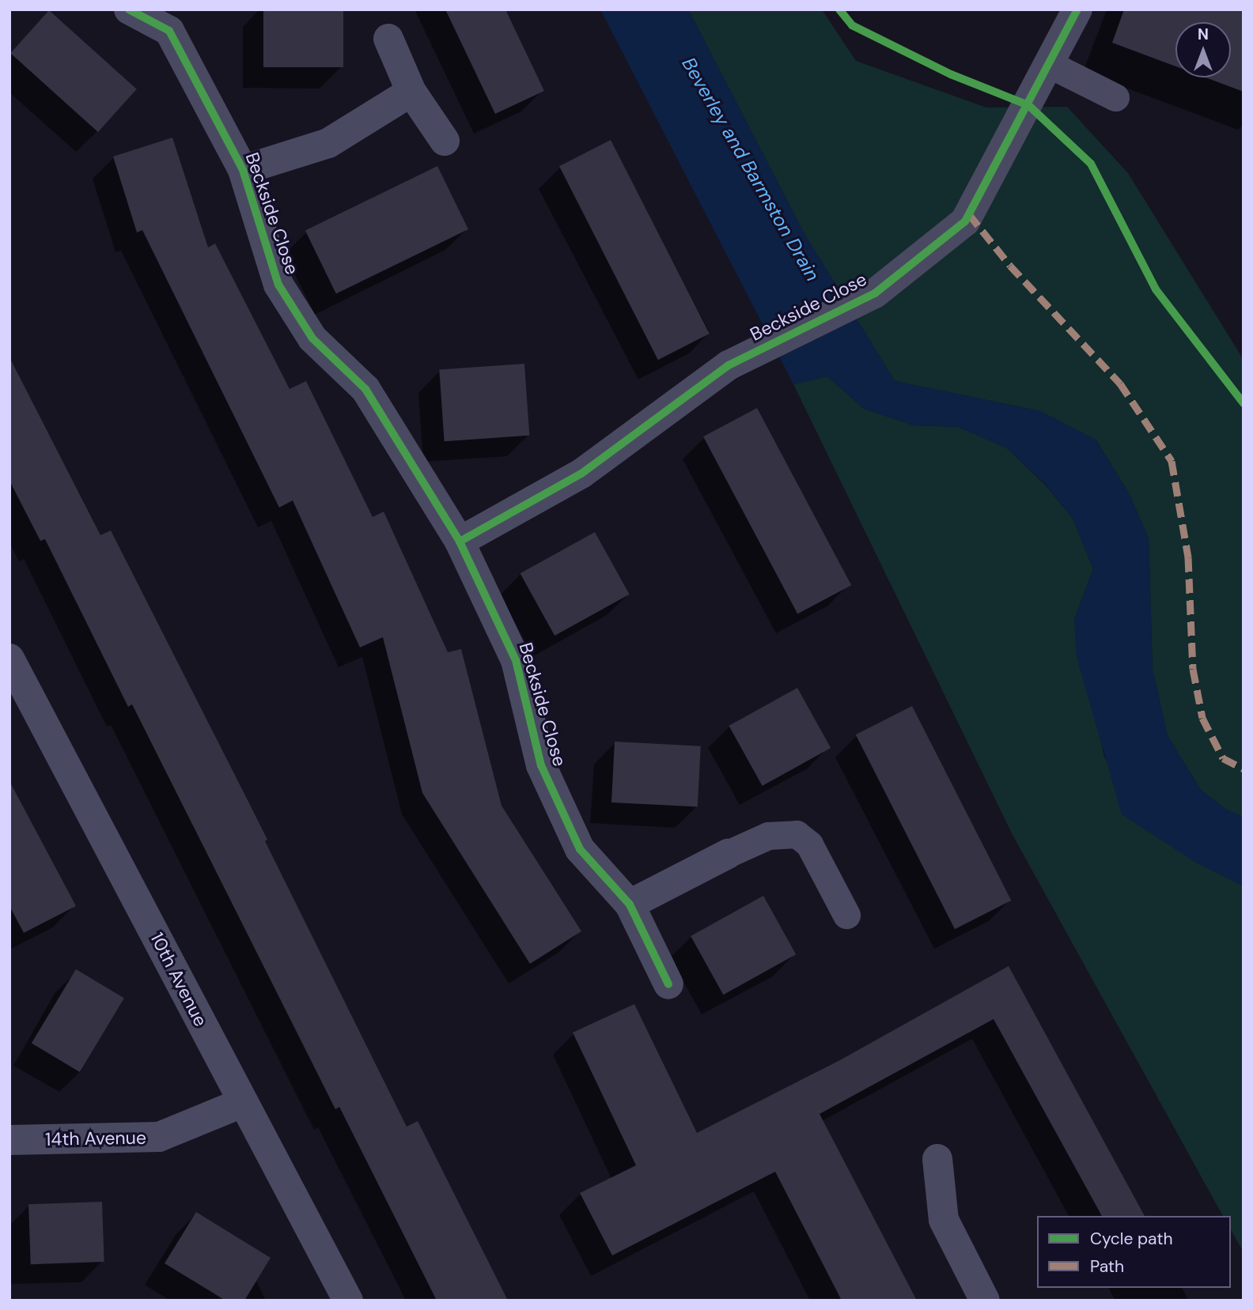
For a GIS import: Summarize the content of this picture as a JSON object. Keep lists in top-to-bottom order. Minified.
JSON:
{"streets":{"street":["Beckside Close","10th Avenue","14th Avenue"]},"crossings":[["10th Avenue","14th Avenue"]],"water":["Beverley and Barmston Drain"],"legend":["Cycle path","Path"],"north":"top"}
